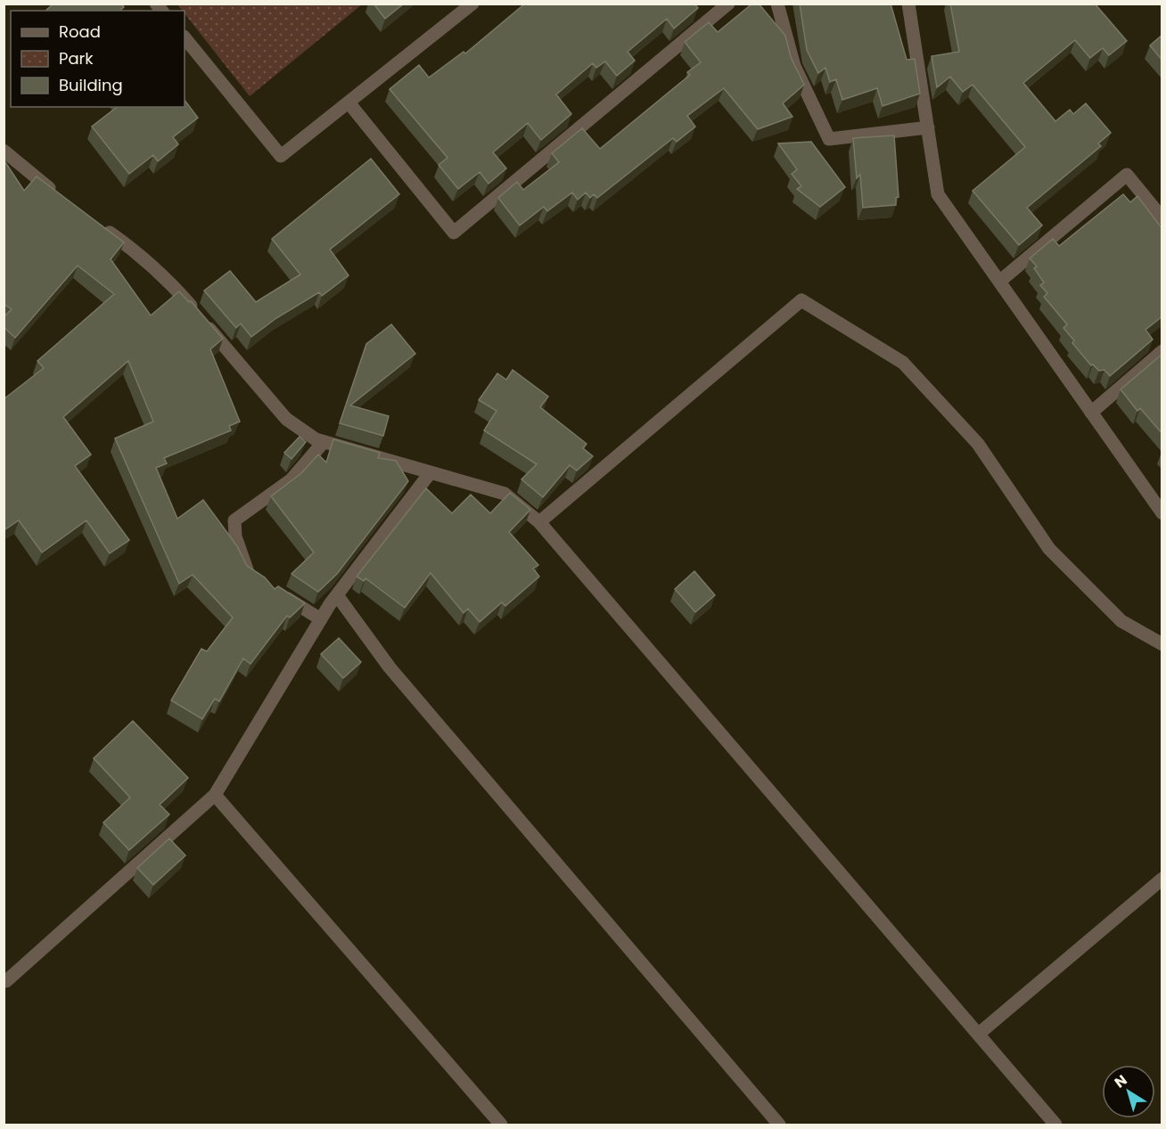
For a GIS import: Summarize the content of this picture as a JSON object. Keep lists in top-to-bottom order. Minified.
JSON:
{"legend":["Road","Park","Building"],"north":"top left"}
